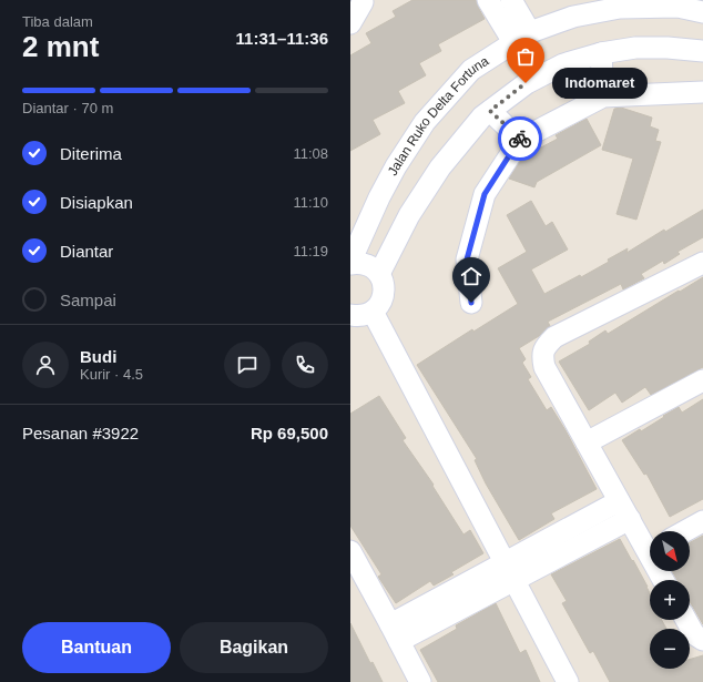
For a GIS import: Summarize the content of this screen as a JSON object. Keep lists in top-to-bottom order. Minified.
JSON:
{"streets":{"street":["Jalan Ruko Delta Fortuna"]},"places":["Indomaret"],"north":"bottom right","page":{"heading":["2 mnt","Tiba dalam","11:31–11:36"],"panel":["Budi","Kurir · 4.5","Pesanan #3922","Rp 69,500"],"bubble":"Indomaret","bar":"Diantar · 70 m","list":[["Diterima","11:08"],["Disiapkan","11:10"],["Diantar","11:19"],"Sampai"],"map_buttons":["+","−"],"buttons":["Bantuan","Bagikan"]}}
